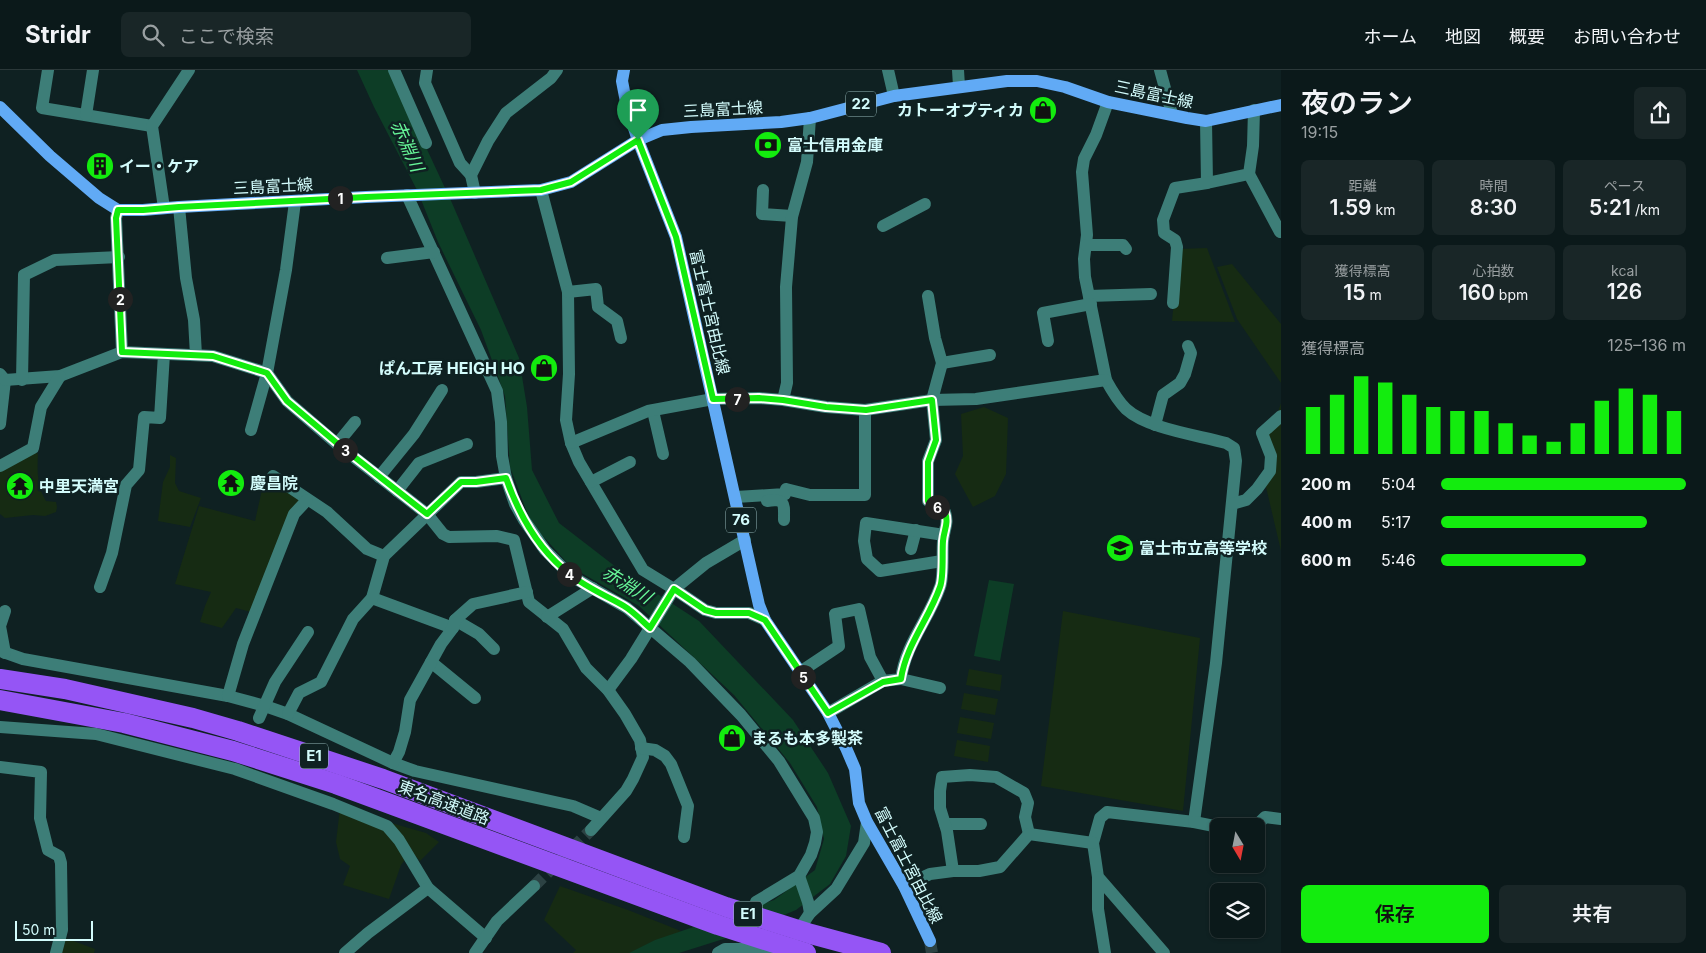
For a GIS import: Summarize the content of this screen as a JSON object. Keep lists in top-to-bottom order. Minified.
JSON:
{"streets":{"highway":["E1","東名高速道路"],"main road":["三島富士線","22","富士富士宮由比線","76"]},"crossings":[["三島富士線","富士富士宮由比線"]],"water":["赤淵川"],"places":{"shop":["カトーオプティカ","ぱん工房 HEIGH HO","まるも本多製茶"],"bank":["富士信用金庫"],"building":["イー・ケア"],"temple":["慶昌院","中里天満宮"],"school or university":["富士市立高等学校"]},"scale_bar":"50 m","north":"bottom","page":{"header":"Stridr","search":"ここで検索","nav":["ホーム","地図","概要","お問い合わせ"],"heading":["夜のラン","19:15"],"stats":[["距離","1.59 km"],["時間","8:30"],["ペース","5:21 /km"],["獲得標高","15 m"],["心拍数","160 bpm"],["kcal","126"]],"pins":["1","2","7","3","6","4","5"],"chart":["獲得標高","125–136 m"],"list":[{"name":"200 m","note":"5:04"},{"name":"400 m","note":"5:17"},{"name":"600 m","note":"5:46"}],"buttons":["保存","共有"],"scale":"50 m"}}
